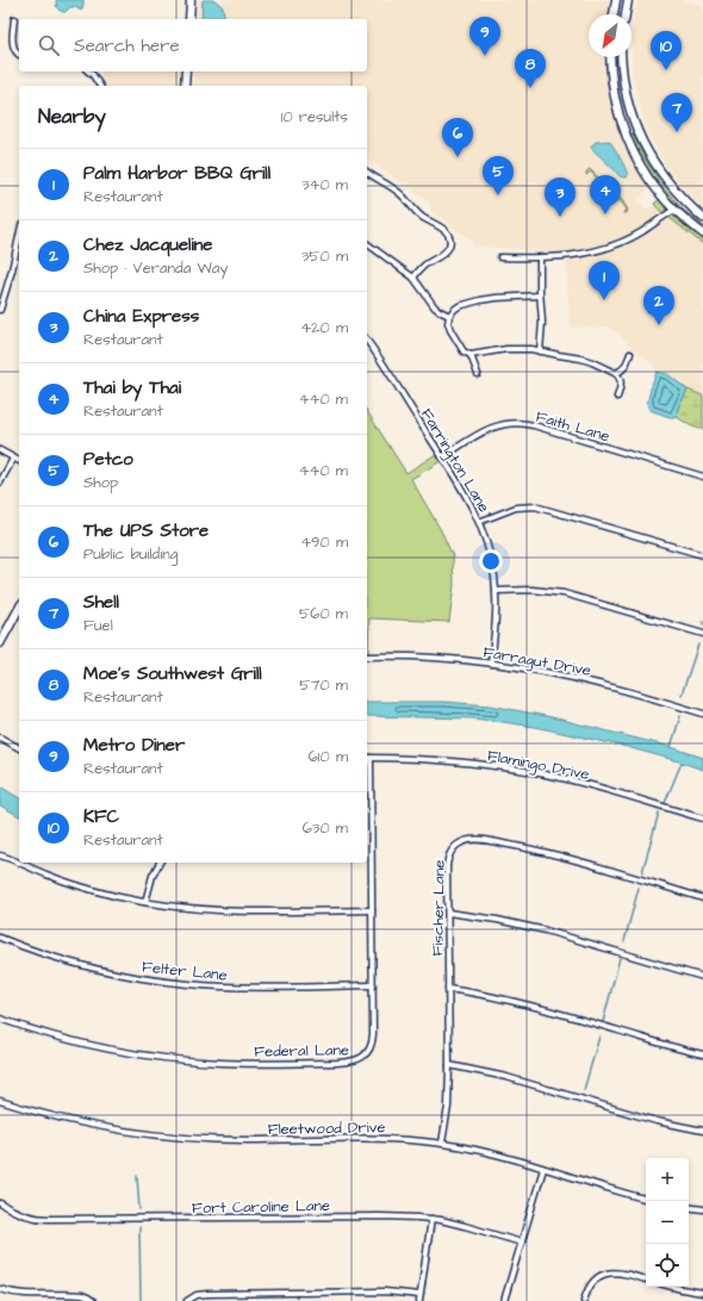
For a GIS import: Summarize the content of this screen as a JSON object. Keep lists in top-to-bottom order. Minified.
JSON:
{"streets":{"street":["Faith Lane","Farrington Lane","Farragut Drive","Flamingo Drive","Fischer Lane","Felter Lane","Federal Lane","Fleetwood Drive","Fort Caroline Lane"]},"crossings":[["Faith Lane","Farrington Lane"],["Farrington Lane","Farragut Drive"],["Flamingo Drive","Federal Lane"],["Fischer Lane","Fleetwood Drive"],["Felter Lane","Federal Lane"]],"north":"bottom left","page":{"pins":["9","10","8","7","6","5","4","3","1","2"],"search":"Search here","heading":["Nearby","10 results"],"list":[{"mark":"1","name":"Palm Harbor BBQ Grill","note":"Restaurant","value":"340 m"},{"mark":"2","name":"Chez Jacqueline","note":"Shop · Veranda Way","value":"350 m"},{"mark":"3","name":"China Express","note":"Restaurant","value":"420 m"},{"mark":"4","name":"Thai by Thai","note":"Restaurant","value":"440 m"},{"mark":"5","name":"Petco","note":"Shop","value":"440 m"},{"mark":"6","name":"The UPS Store","note":"Public building","value":"490 m"},{"mark":"7","name":"Shell","note":"Fuel","value":"560 m"},{"mark":"8","name":"Moe's Southwest Grill","note":"Restaurant","value":"570 m"},{"mark":"9","name":"Metro Diner","note":"Restaurant","value":"610 m"},{"mark":"10","name":"KFC","note":"Restaurant","value":"630 m"}],"map_buttons":["+","−"]}}
